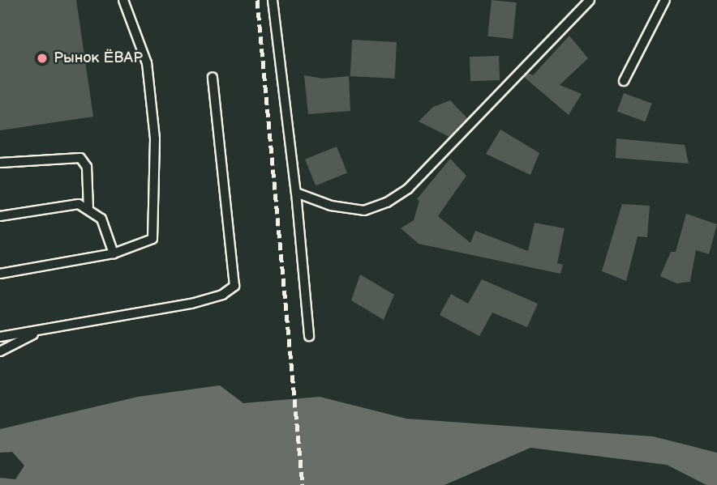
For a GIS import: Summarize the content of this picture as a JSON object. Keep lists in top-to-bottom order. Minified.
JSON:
{"places":["Рынок ЁВАР"]}
